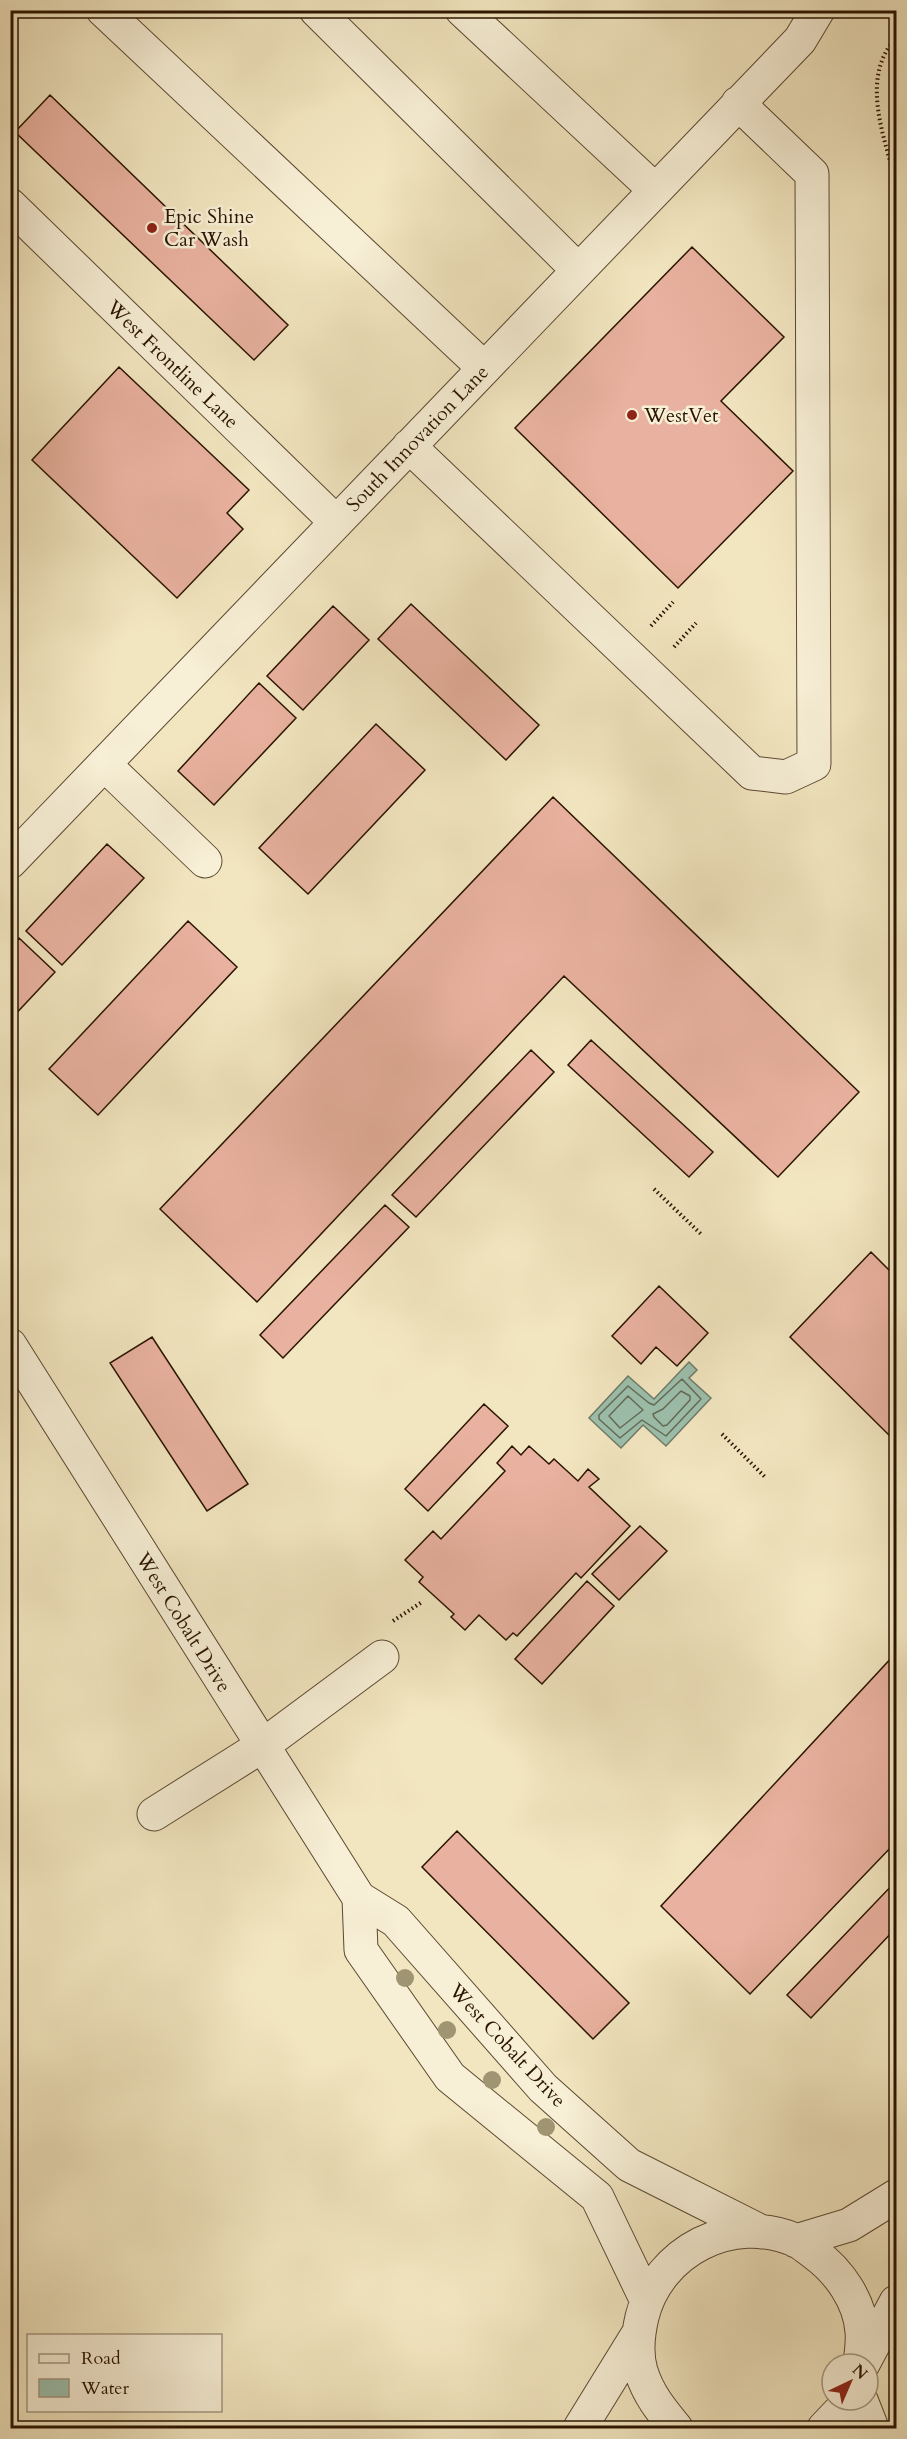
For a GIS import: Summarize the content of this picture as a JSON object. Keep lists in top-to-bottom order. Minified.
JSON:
{"streets":{"street":["West Frontline Lane","South Innovation Lane","West Cobalt Drive"]},"crossings":[["West Frontline Lane","South Innovation Lane"]],"places":["Epic Shine Car Wash","WestVet"],"legend":["Road","Water"],"north":"top right"}
